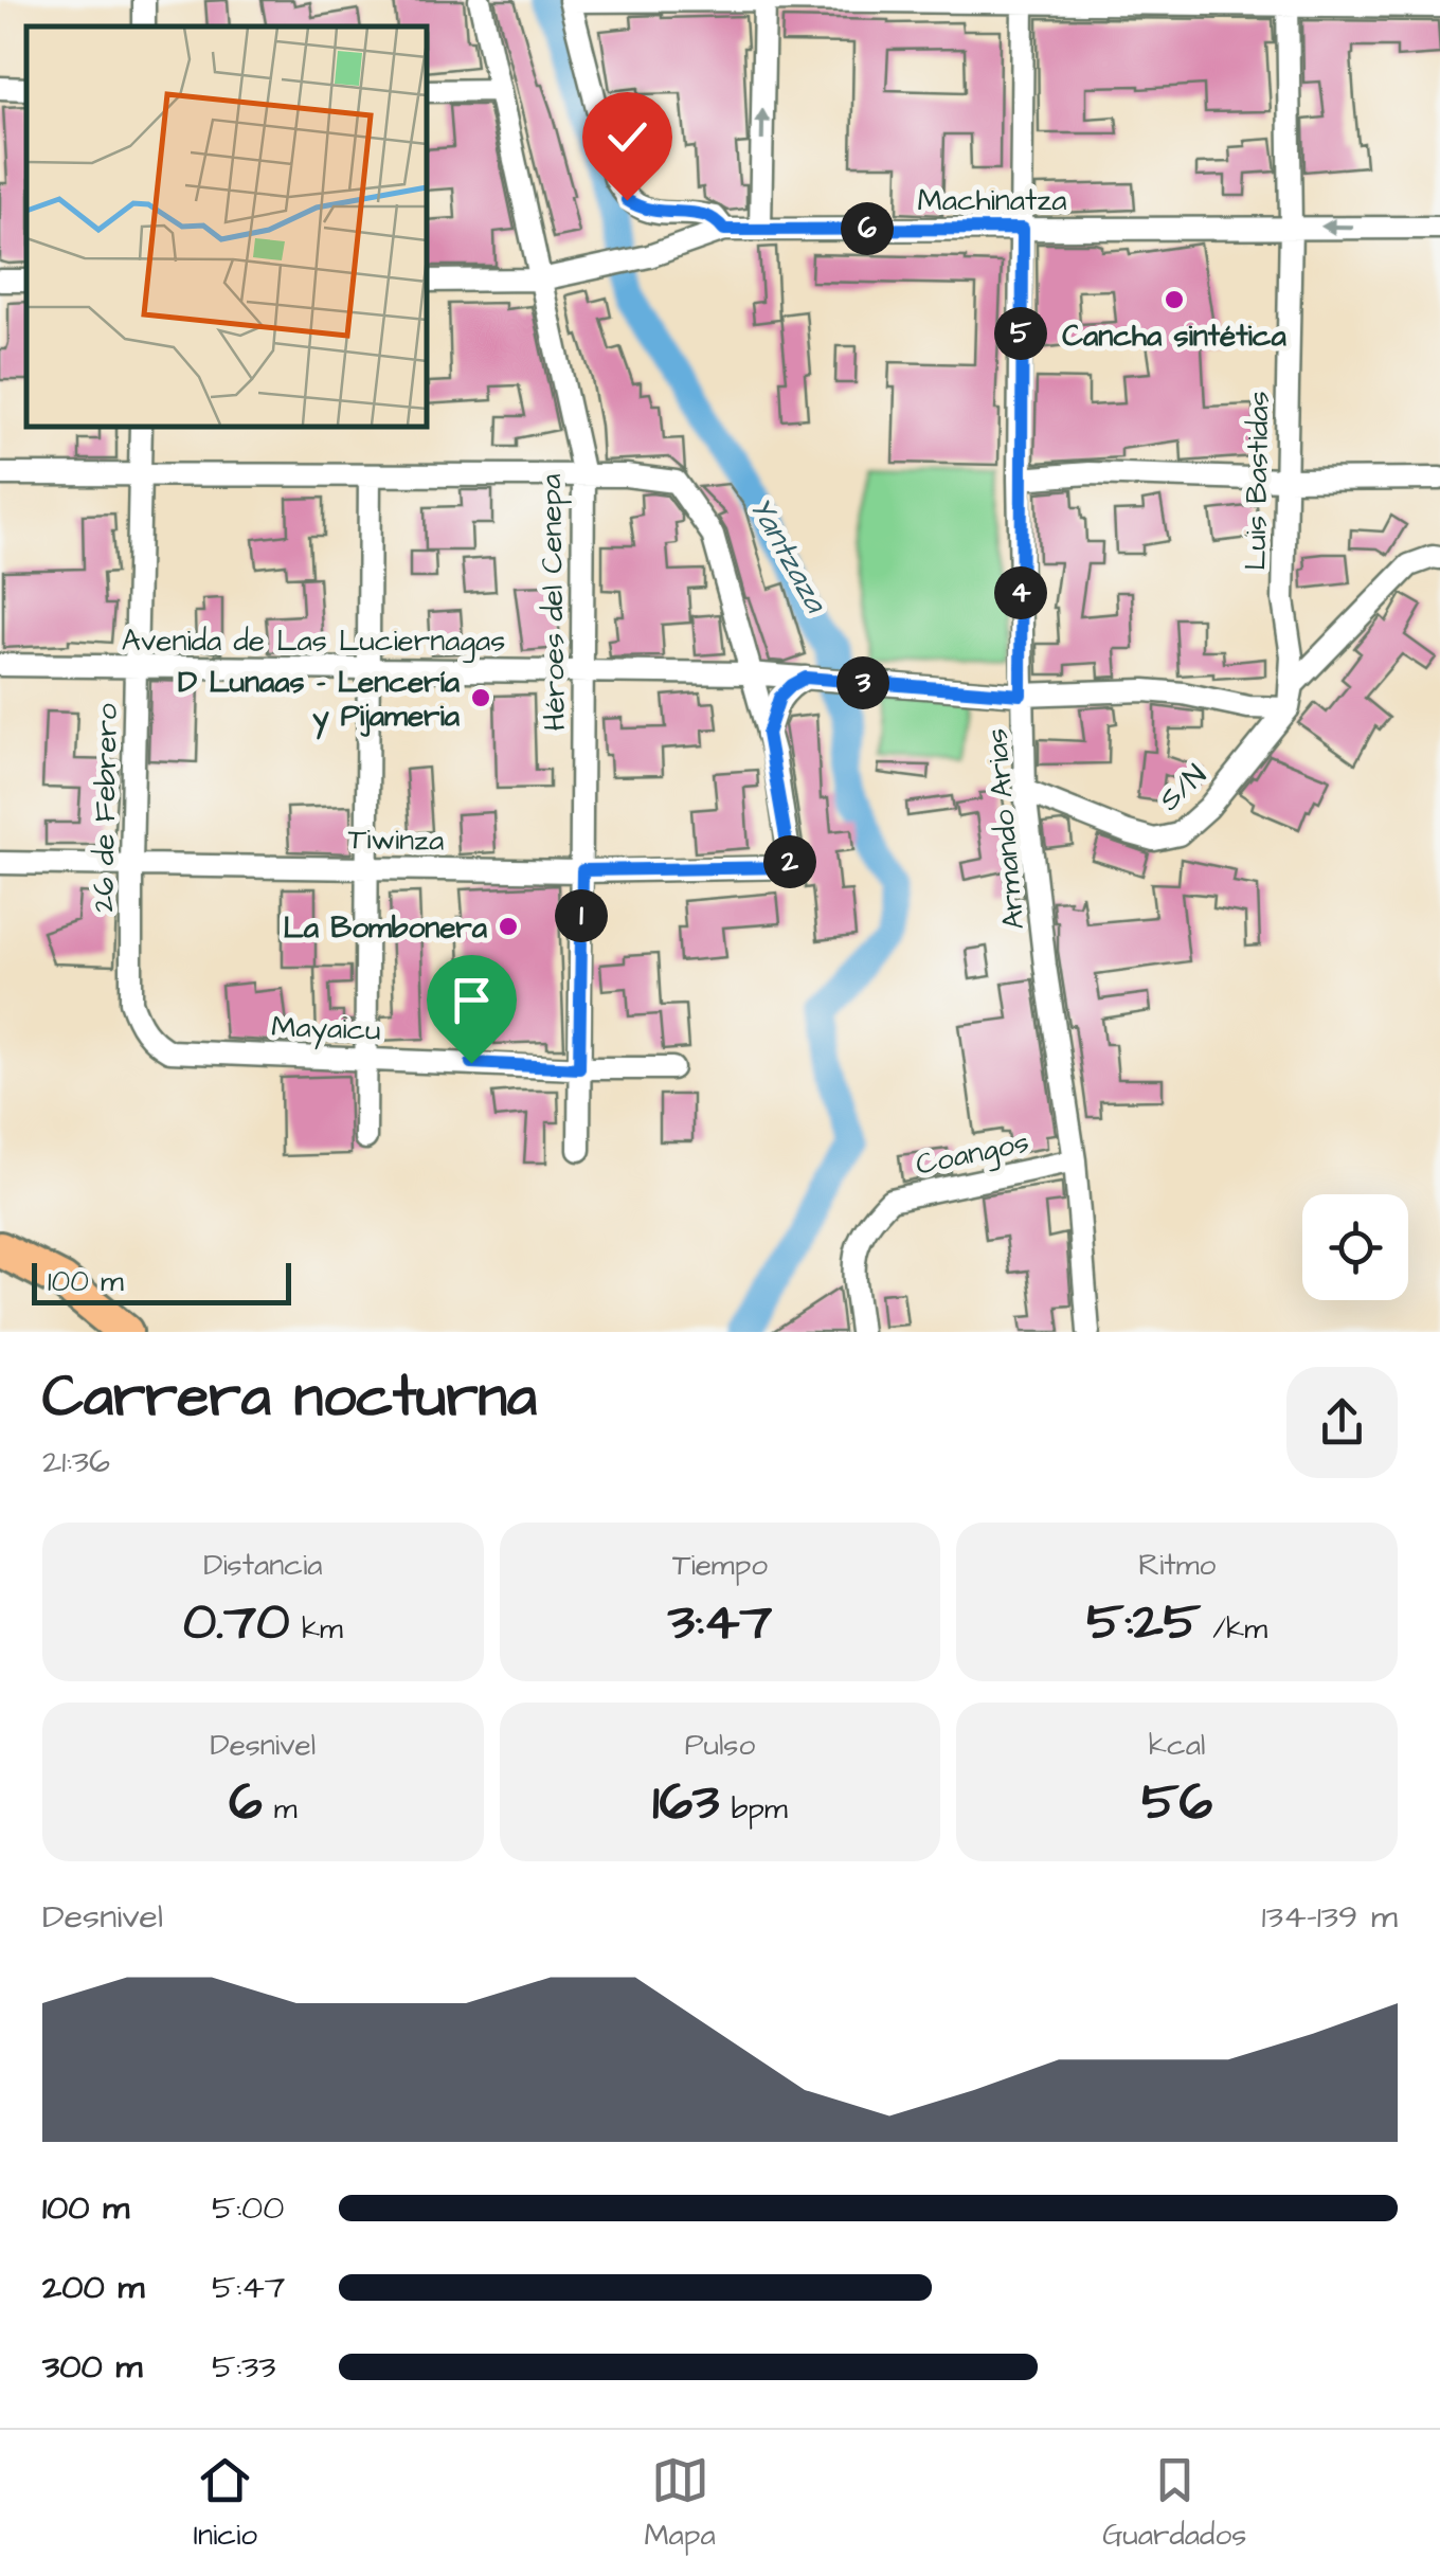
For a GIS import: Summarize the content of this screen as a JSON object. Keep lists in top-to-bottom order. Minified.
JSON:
{"streets":{"street":["Machinatza","Luis Bastidas","Héroes del Cenepa","Avenida de Las Luciernagas","S/N","26 de Febrero","Armando Arias","Tiwinza","Mayaicu","Coangos"]},"crossings":[["Machinatza","Luis Bastidas"],["Machinatza","Héroes del Cenepa"],["Machinatza","Armando Arias"],["Luis Bastidas","S/N"],["Héroes del Cenepa","Avenida de Las Luciernagas"],["Héroes del Cenepa","Tiwinza"],["Héroes del Cenepa","Mayaicu"],["Avenida de Las Luciernagas","26 de Febrero"],["Avenida de Las Luciernagas","Armando Arias"],["S/N","Armando Arias"],["26 de Febrero","Tiwinza"],["26 de Febrero","Mayaicu"],["Armando Arias","Coangos"]],"water":["Yantzaza"],"places":["Cancha sintética","D Lunaas - Lencería y Pijameria","La Bombonera"],"scale_bar":"100 m","page":{"pins":["6","5","4","3","2","1"],"scale":"100 m","heading":["Carrera nocturna","21:36"],"stats":[["Distancia","0.70 km"],["Tiempo","3:47"],["Ritmo","5:25 /km"],["Desnivel","6 m"],["Pulso","163 bpm"],["kcal","56"]],"chart":["Desnivel","134–139 m"],"list":[{"name":"100 m","note":"5:00"},{"name":"200 m","note":"5:47"},{"name":"300 m","note":"5:33"}],"tabs":["Inicio","Mapa","Guardados"]}}
